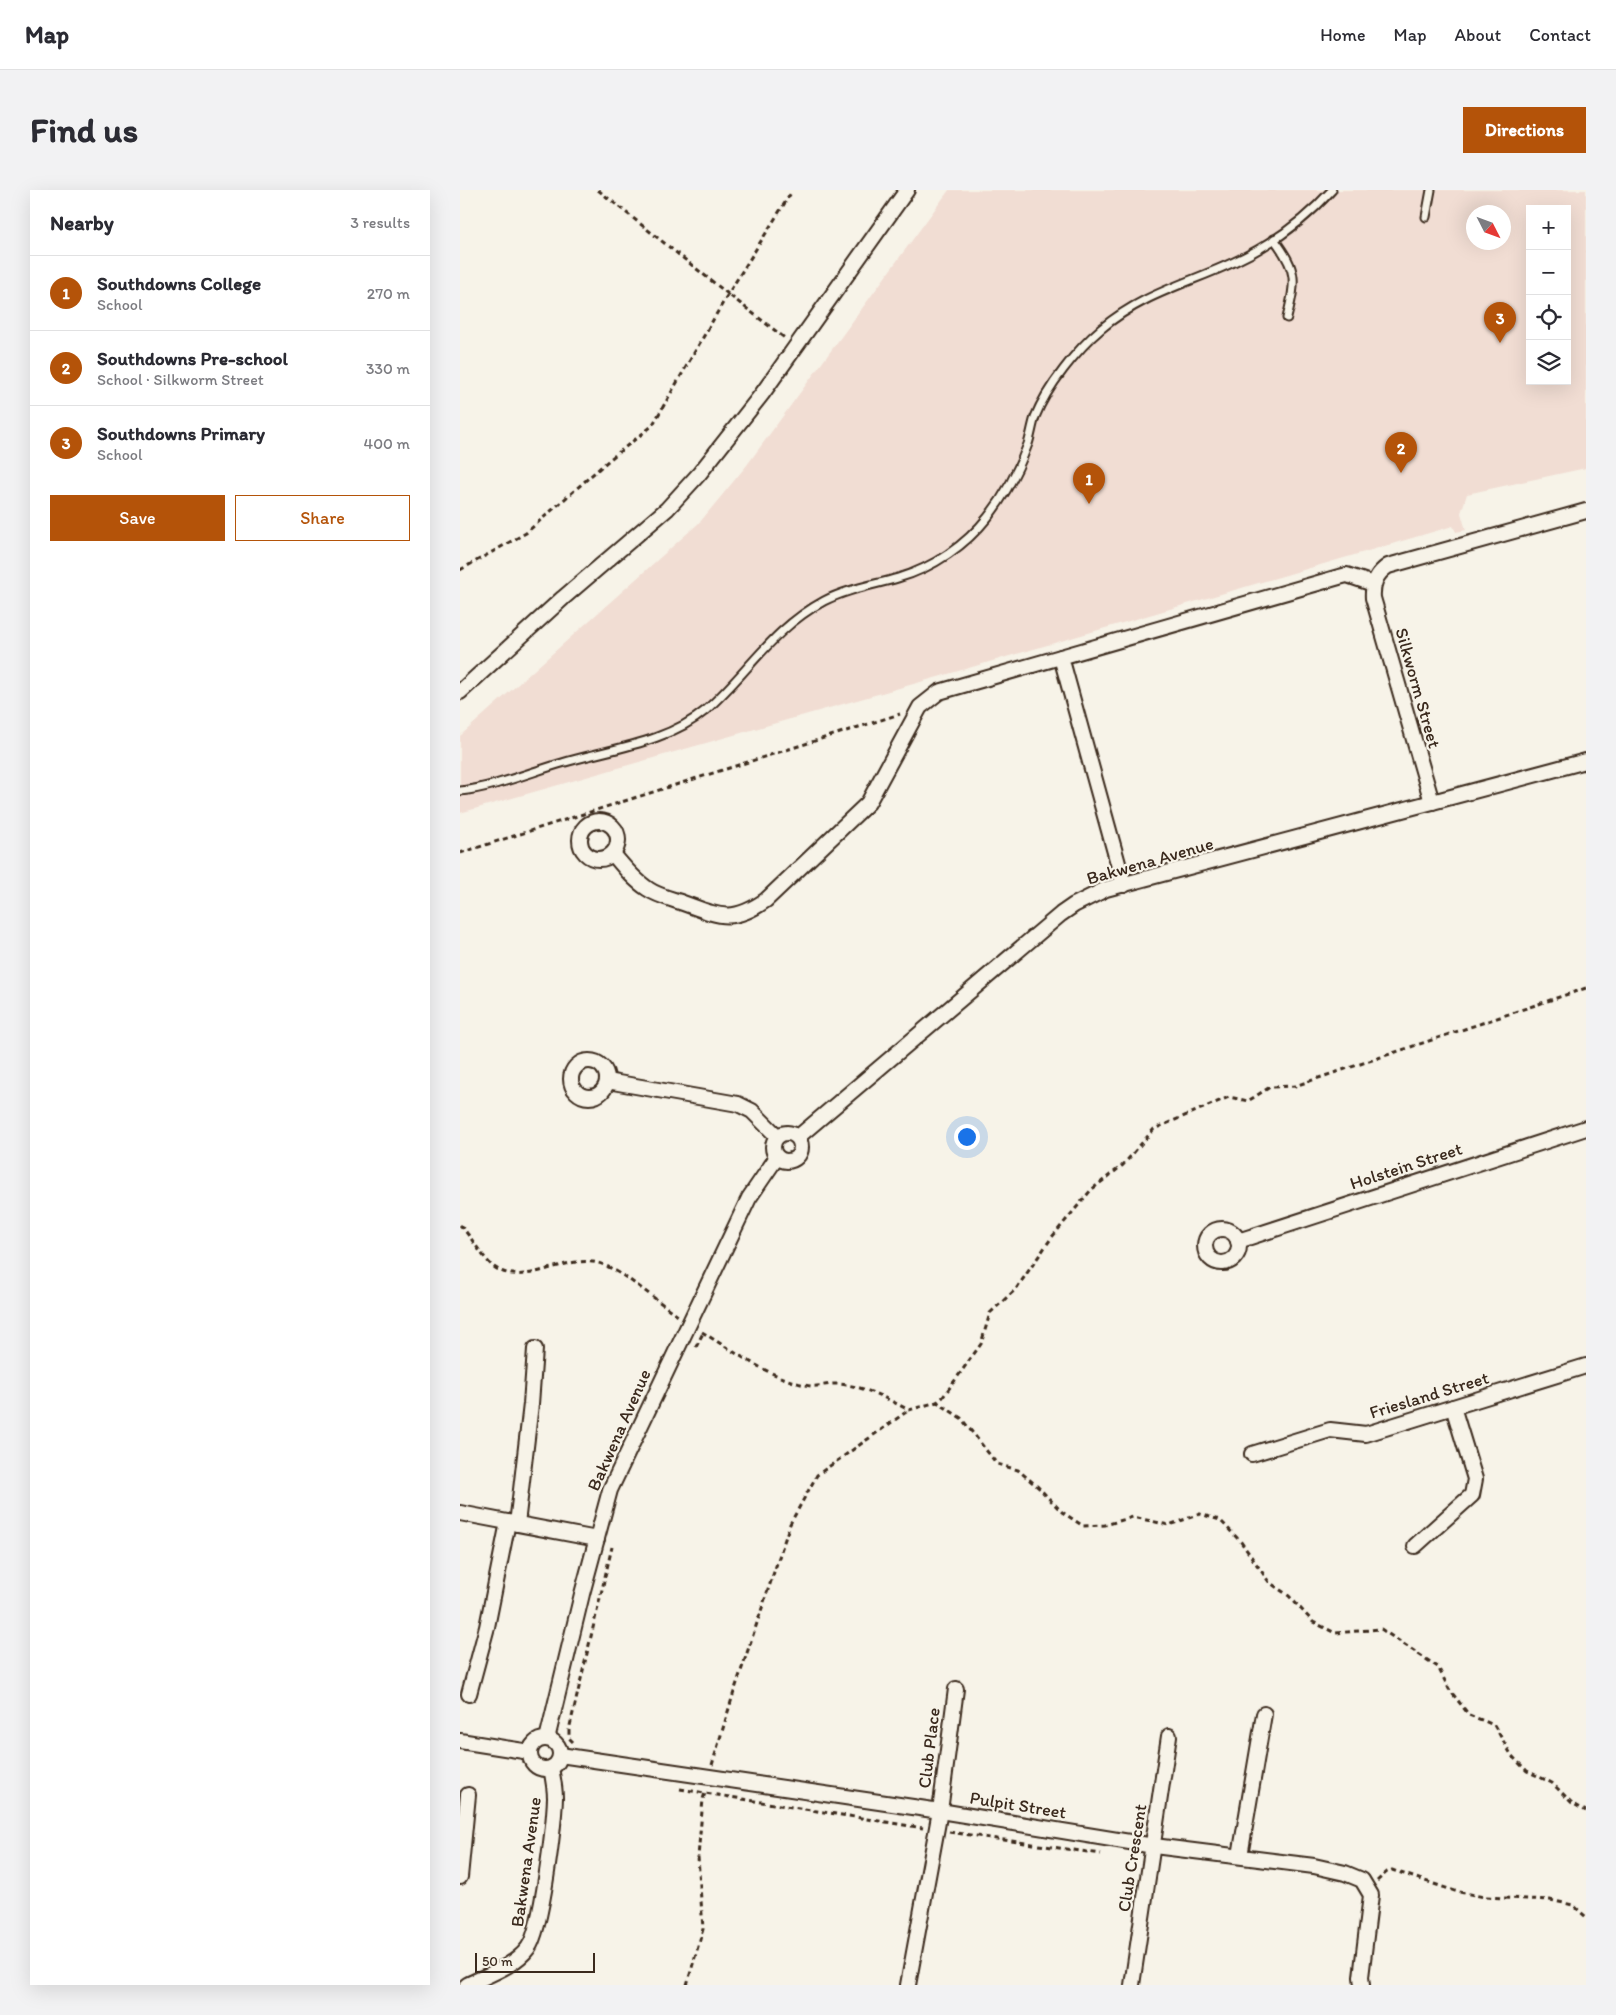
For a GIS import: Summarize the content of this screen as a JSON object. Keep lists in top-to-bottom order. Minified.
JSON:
{"streets":{"street":["Silkworm Street","Bakwena Avenue","Holstein Street","Friesland Street","Club Place","Pulpit Street","Club Crescent"]},"crossings":[["Silkworm Street","Bakwena Avenue"],["Bakwena Avenue","Pulpit Street"],["Club Place","Pulpit Street"],["Pulpit Street","Club Crescent"]],"scale_bar":"50 m","north":"bottom right","page":{"header":"Map","nav":["Home","Map","About","Contact"],"buttons":["Directions",["Save","Share"]],"title":"Find us","heading":["Nearby","3 results"],"map_buttons":["+","−"],"list":[{"mark":"1","name":"Southdowns College","note":"School","value":"270 m"},{"mark":"2","name":"Southdowns Pre-school","note":"School · Silkworm Street","value":"330 m"},{"mark":"3","name":"Southdowns Primary","note":"School","value":"400 m"}],"pins":["3","2","1"],"scale":"50 m"}}
